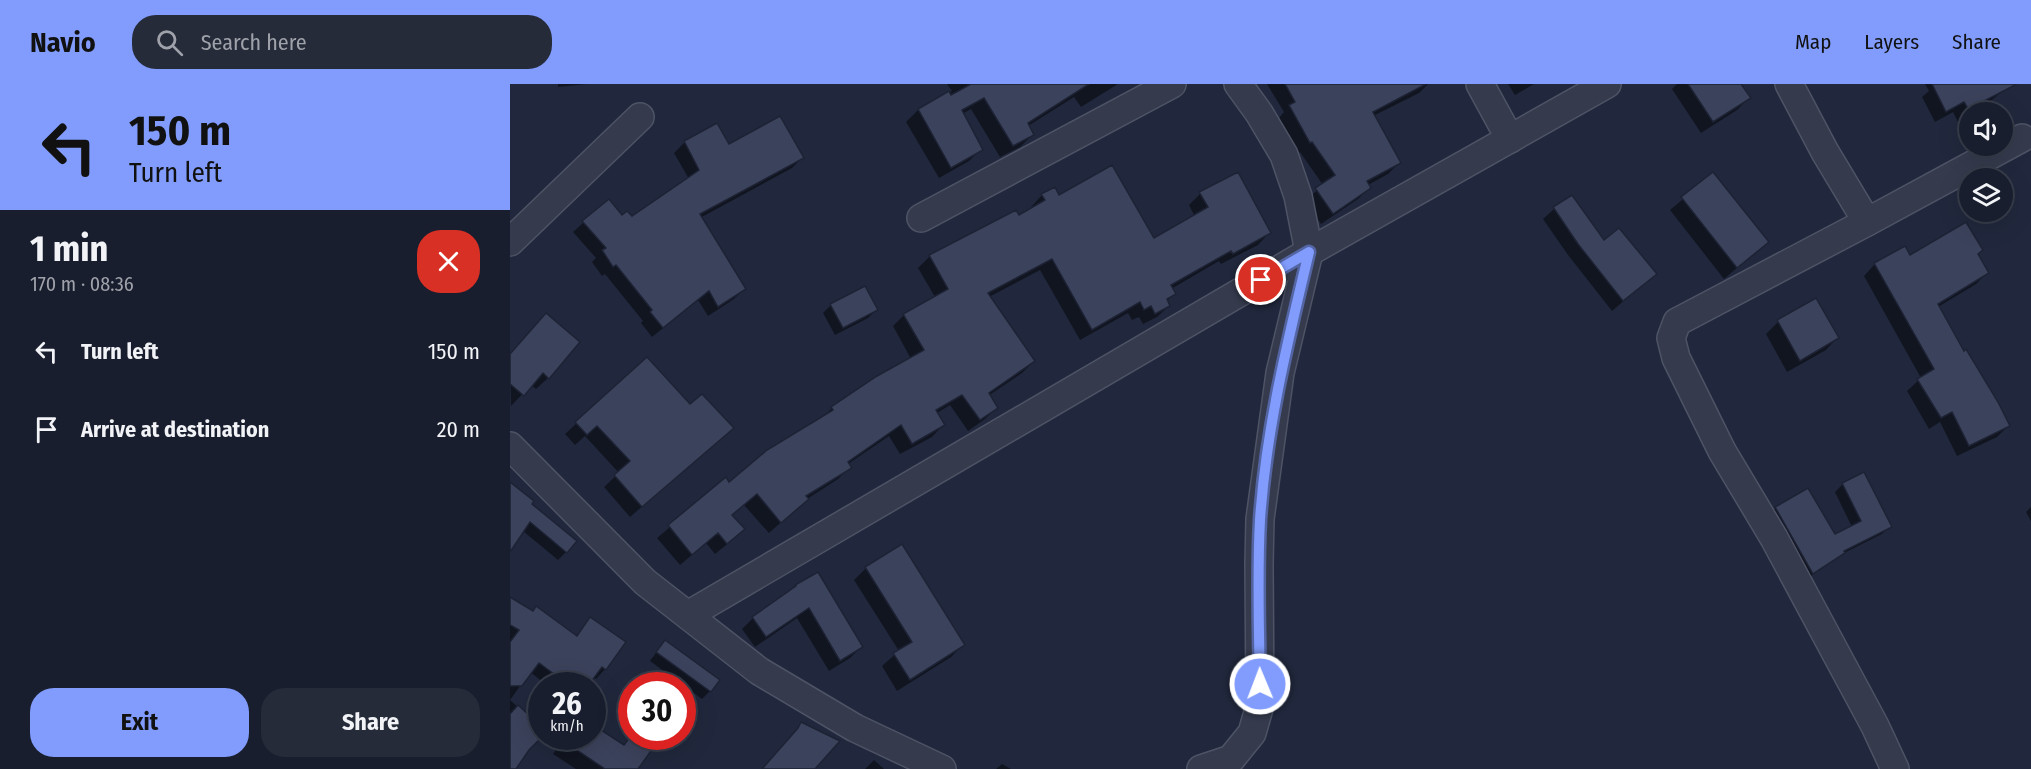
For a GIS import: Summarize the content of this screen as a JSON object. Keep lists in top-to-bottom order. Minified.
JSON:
{"page":{"header":"Navio","search":"Search here","nav":["Map","Layers","Share"],"turn":["150 m","Turn left"],"heading":["1 min","170 m · 08:36"],"list":[{"name":"Turn left","value":"150 m"},{"name":"Arrive at destination","value":"20 m"}],"speed":"26 km/h","limit":"30","buttons":["Exit","Share"]}}
